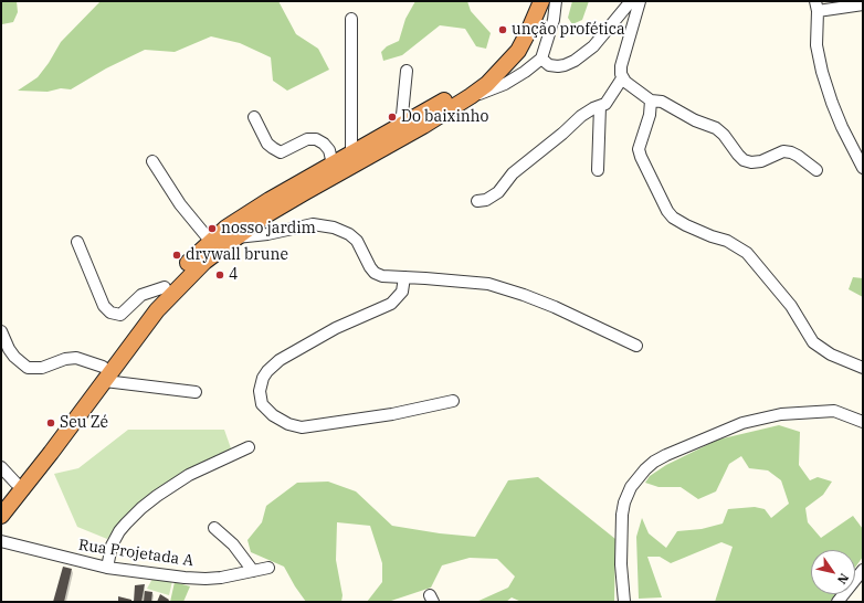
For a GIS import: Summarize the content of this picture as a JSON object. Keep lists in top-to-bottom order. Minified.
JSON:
{"streets":{"street":["Rua Projetada A"]},"places":["unção profética","Do baixinho","nosso jardim","drywall brune","4","Seu Zé"],"north":"bottom right"}
